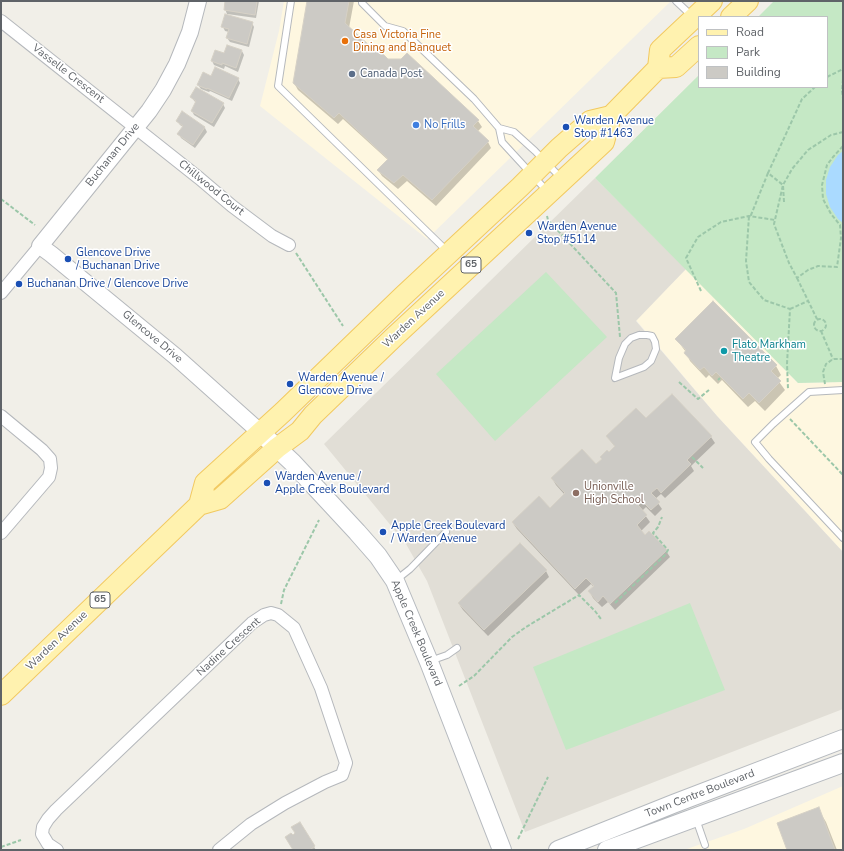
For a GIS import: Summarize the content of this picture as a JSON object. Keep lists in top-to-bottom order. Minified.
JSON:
{"streets":{"main road":["65","Warden Avenue","Apple Creek Boulevard","Town Centre Boulevard"],"street":["Vasselle Crescent","Buchanan Drive","Chillwood Court","Glencove Drive","Nadine Crescent"]},"crossings":[["Vasselle Crescent","Buchanan Drive"],["Vasselle Crescent","Chillwood Court"],["Buchanan Drive","Chillwood Court"],["Buchanan Drive","Glencove Drive"],["65","Warden Avenue"],["65","Glencove Drive"],["65","Apple Creek Boulevard"],["Warden Avenue","Apple Creek Boulevard"],["Glencove Drive","Apple Creek Boulevard"]],"places":["Casa Victoria Fine Dining and Banquet","Canada Post","No Frills","Warden Avenue Stop #1463","Warden Avenue Stop #5114","Glencove Drive / Buchanan Drive","Buchanan Drive / Glencove Drive","Flato Markham Theatre","Warden Avenue / Glencove Drive","Warden Avenue / Apple Creek Boulevard","Unionville High School","Apple Creek Boulevard / Warden Avenue"],"legend":["Road","Park","Building"]}
